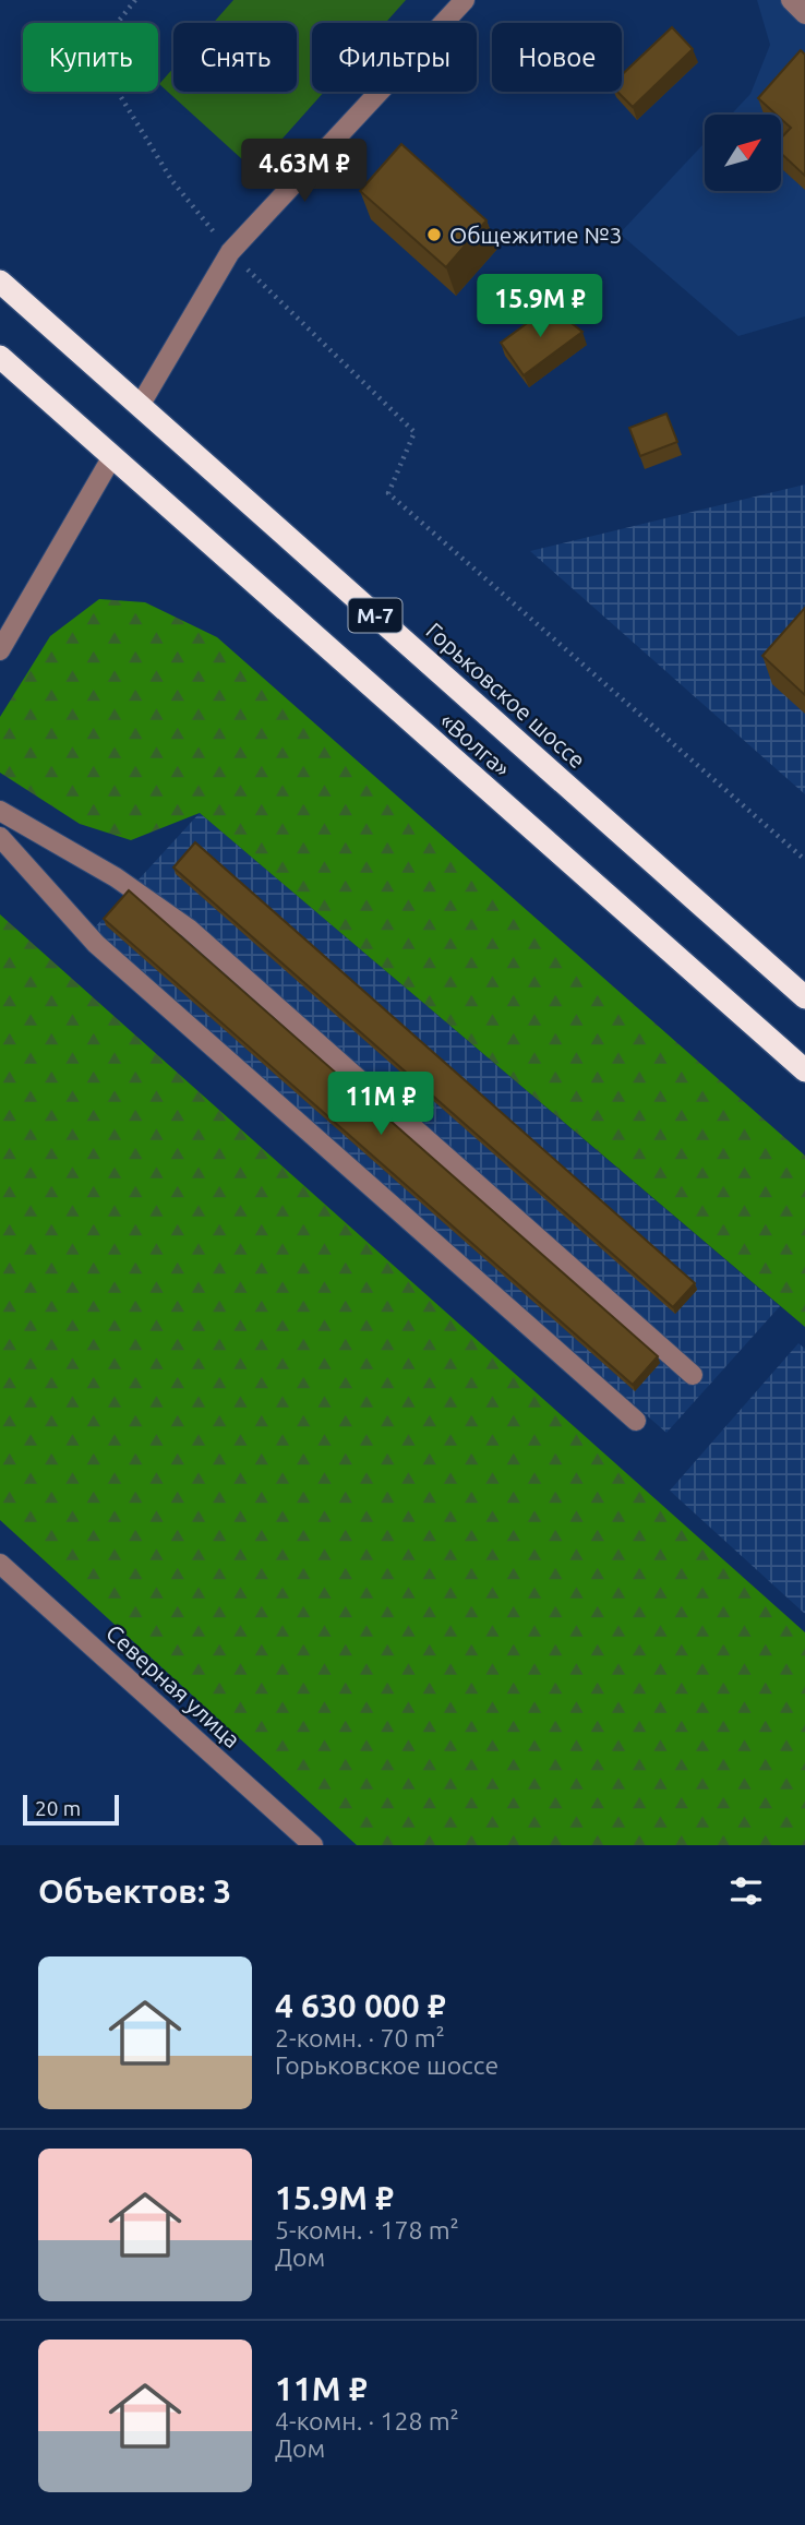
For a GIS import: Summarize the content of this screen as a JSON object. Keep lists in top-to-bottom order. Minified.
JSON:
{"streets":{"highway":["М-7","Горьковское шоссе","«Волга»"],"street":["Северная улица"]},"crossings":[["М-7","«Волга»"]],"places":["Общежитие №3"],"scale_bar":"20 m","north":"top right","page":{"chip":["Купить","Снять","Фильтры","Новое"],"price":["4.63M ₽","15.9M ₽","11M ₽"],"scale":"20 m","heading":"Объектов: 3","list":[{"name":"4 630 000 ₽","note":"2-комн. · 70 m² · Горьковское шоссе"},{"name":"15.9M ₽","note":"5-комн. · 178 m² · Дом"},{"name":"11M ₽","note":"4-комн. · 128 m² · Дом"}]}}
